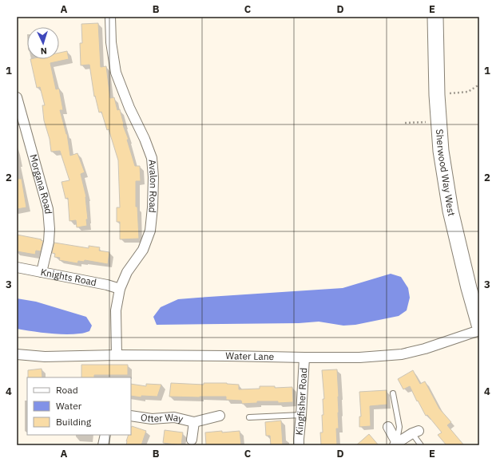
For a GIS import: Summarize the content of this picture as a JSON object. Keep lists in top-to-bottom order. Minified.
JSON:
{"streets":{"highway":["Sherwood Way West"],"street":["Morgana Road","Avalon Road","Knights Road","Water Lane","Kingfisher Road","Otter Way"]},"crossings":[["Morgana Road","Knights Road"],["Avalon Road","Knights Road"],["Avalon Road","Water Lane"],["Water Lane","Kingfisher Road"]],"legend":["Road","Water","Building"],"north":"bottom","grid":{"columns":["A","B","C","D","E"],"rows":["1","2","3","4"]}}
